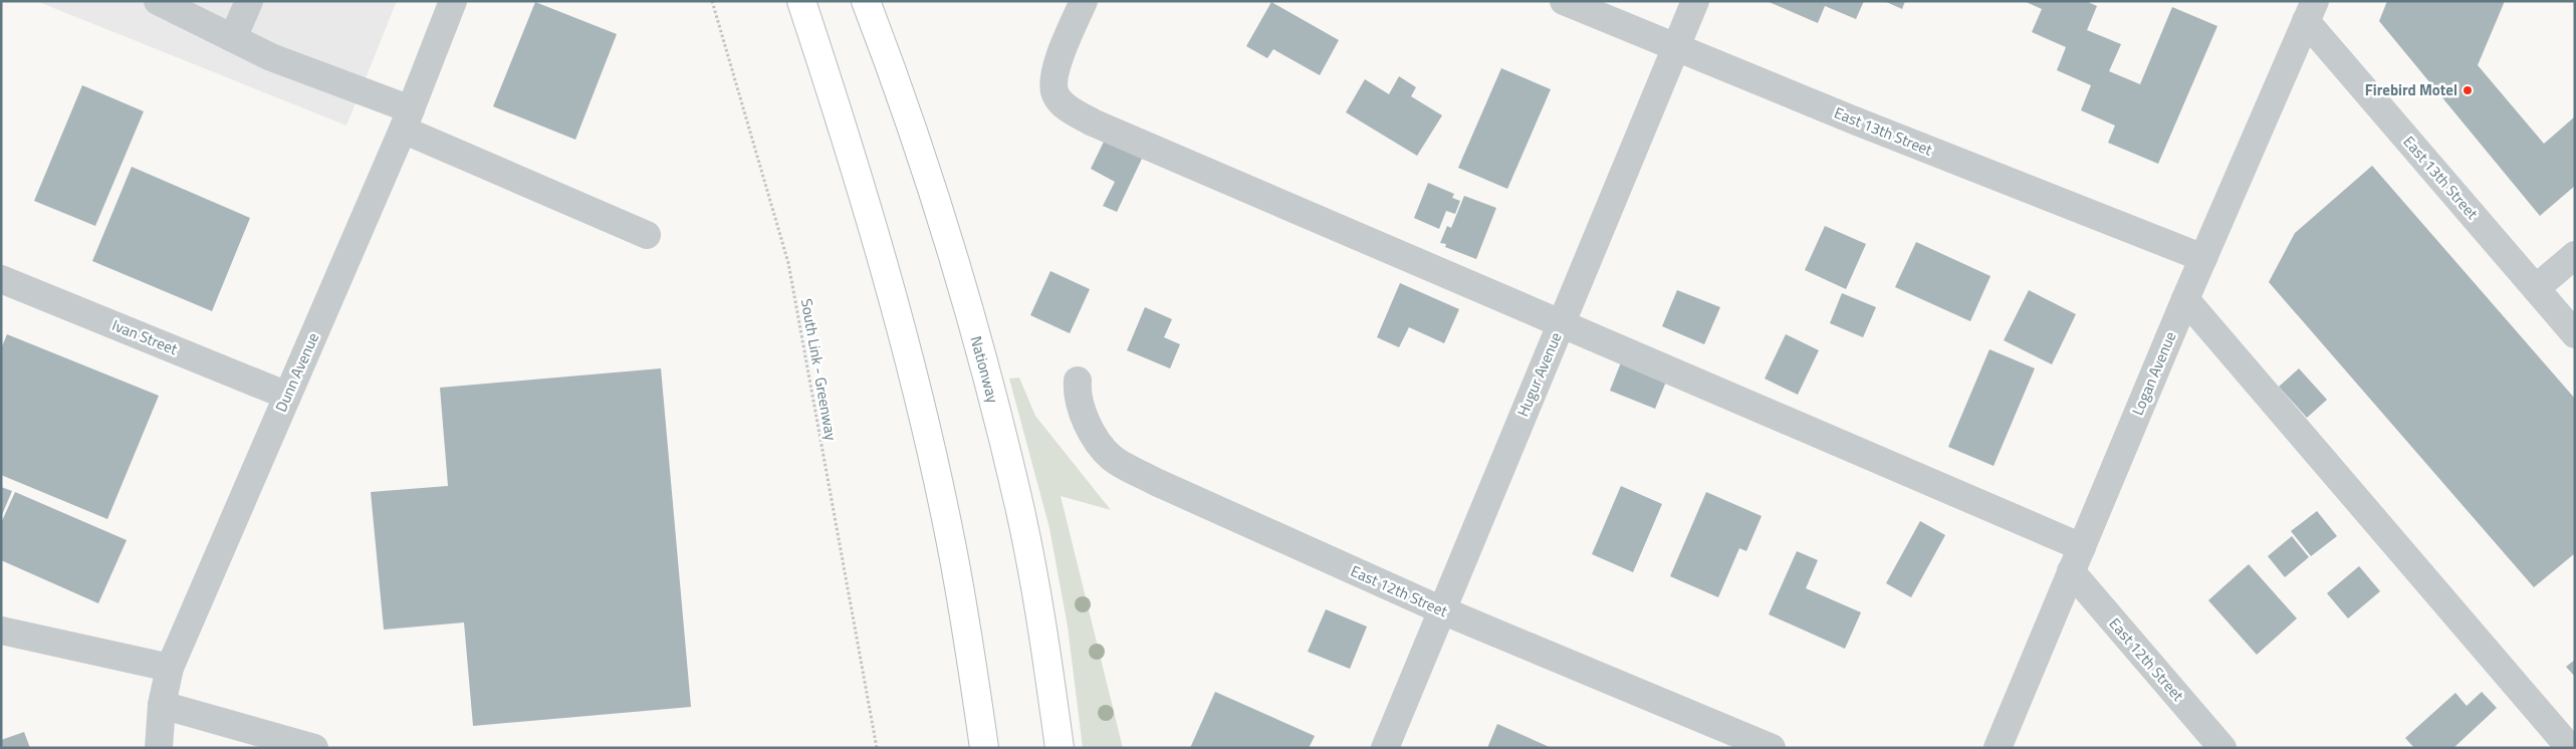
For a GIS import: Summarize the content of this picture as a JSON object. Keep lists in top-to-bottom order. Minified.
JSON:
{"streets":{"main road":["Nationway"],"street":["East 13th Street","Ivan Street","Dunn Avenue","Logan Avenue","Hugur Avenue","East 12th Street"],"path":["South Link - Greenway"]},"crossings":[["East 13th Street","Logan Avenue"],["East 13th Street","Hugur Avenue"],["Ivan Street","Dunn Avenue"],["Logan Avenue","East 12th Street"],["Hugur Avenue","East 12th Street"]],"places":["Firebird Motel"]}
